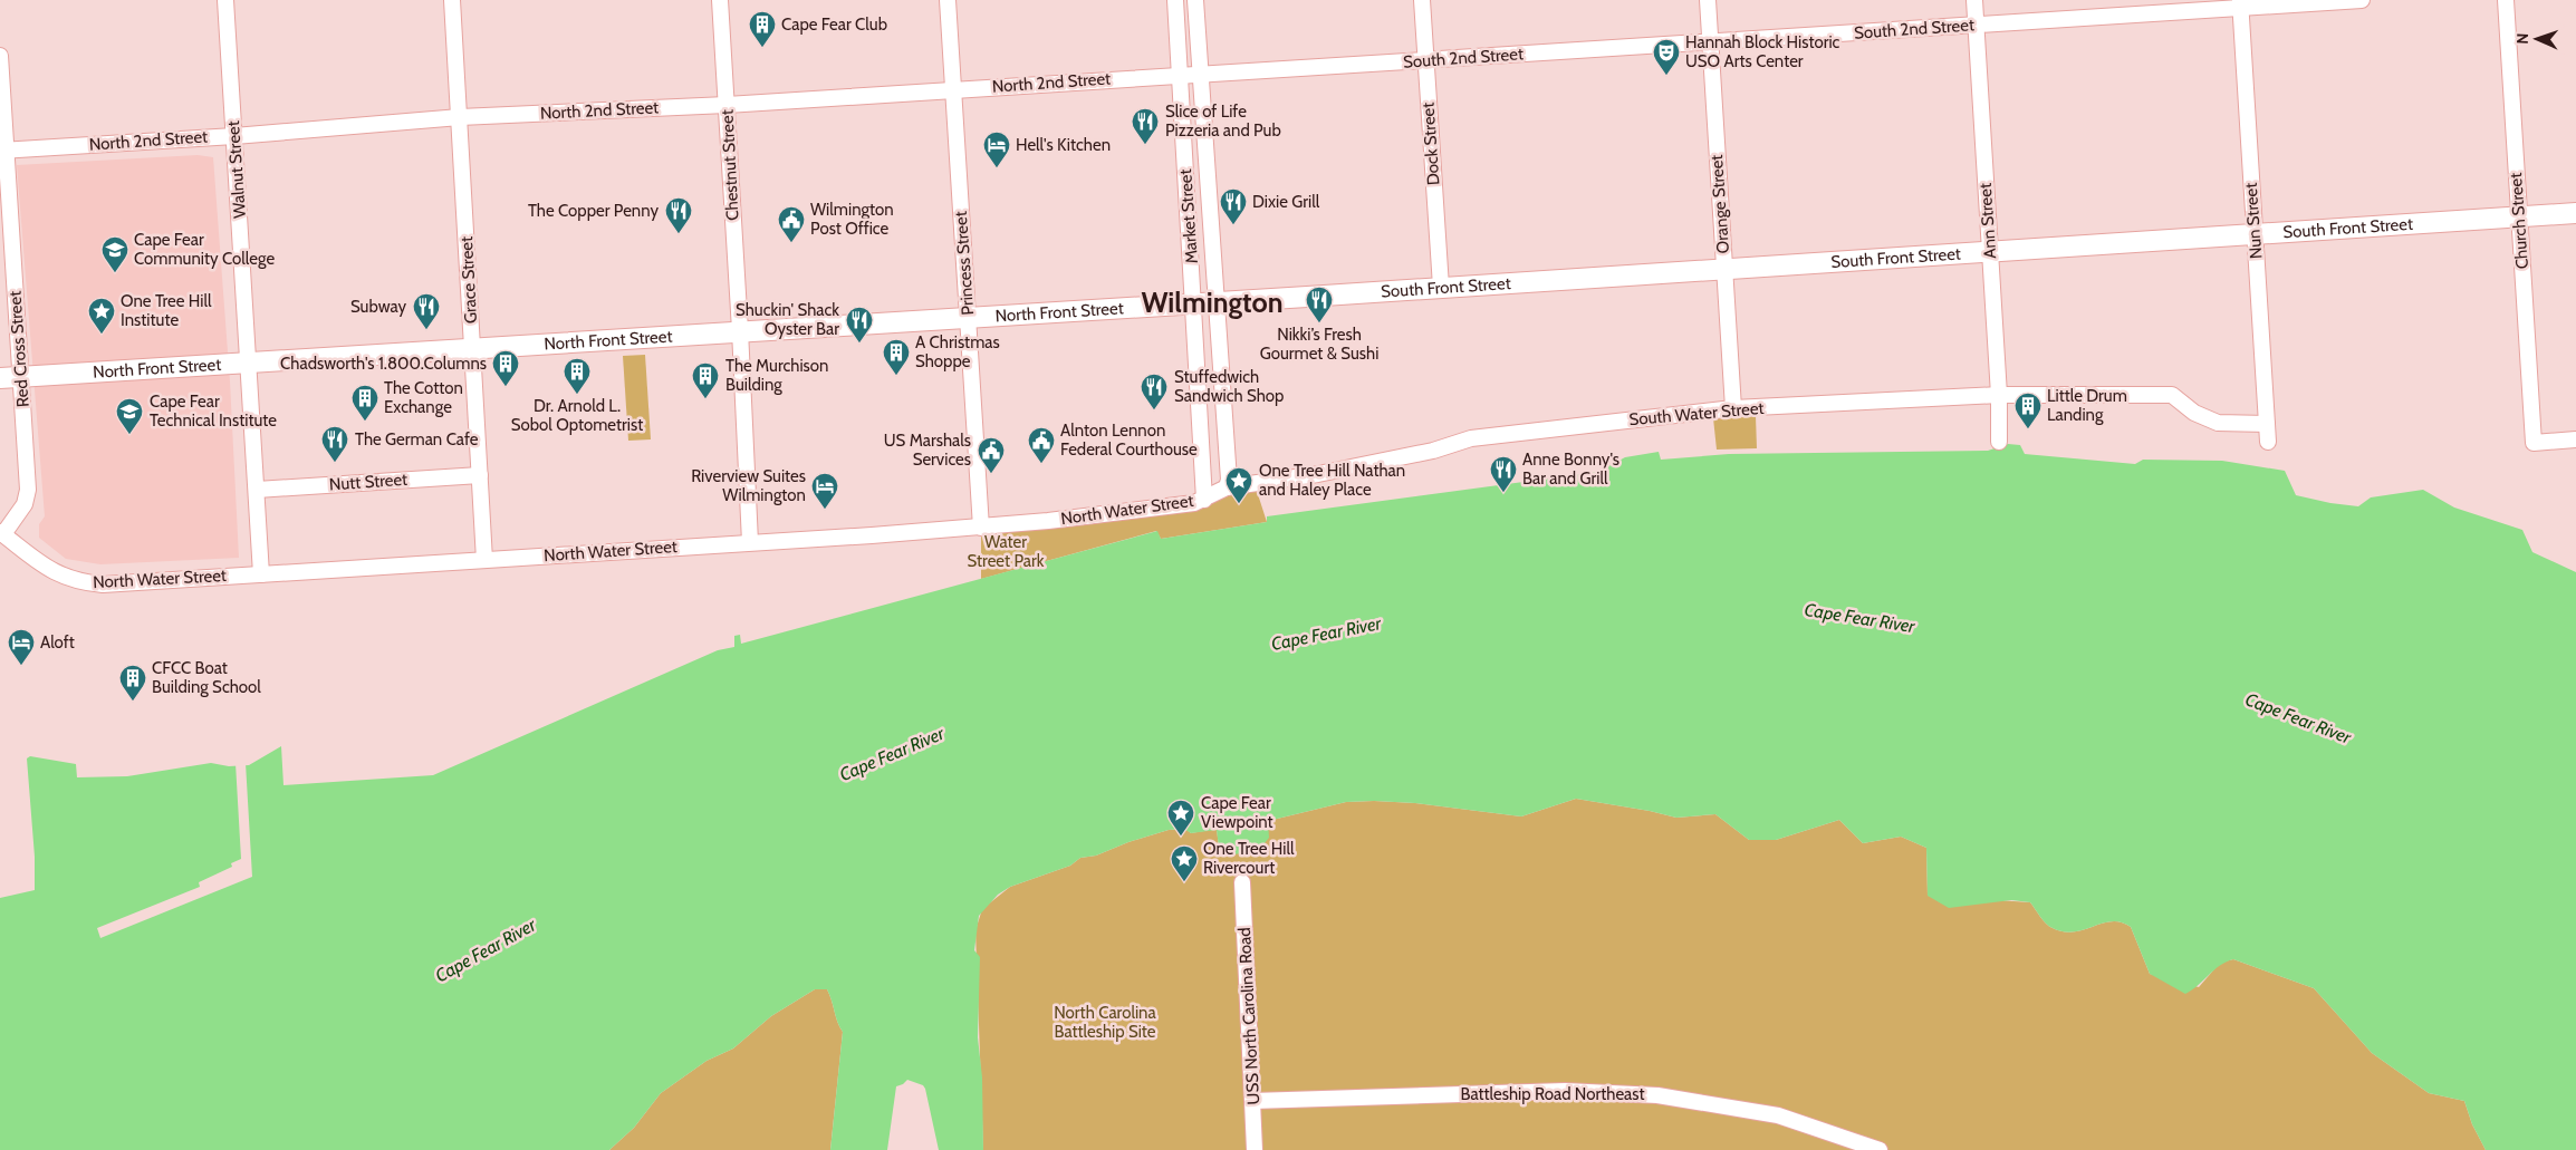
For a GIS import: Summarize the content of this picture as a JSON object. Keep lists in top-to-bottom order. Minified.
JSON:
{"streets":{"main road":["South Front Street","North Front Street"],"street":["South 2nd Street","North 2nd Street","Dock Street","Chestnut Street","Walnut Street","Orange Street","Market Street","Ann Street","Nun Street","Church Street","Princess Street","Grace Street","Red Cross Street","South Water Street","Nutt Street","North Water Street","USS North Carolina Road","Battleship Road Northeast"]},"crossings":[["South 2nd Street","North 2nd Street"],["South 2nd Street","Dock Street"],["South 2nd Street","Orange Street"],["South 2nd Street","Market Street"],["South 2nd Street","Ann Street"],["South 2nd Street","Nun Street"],["North 2nd Street","Chestnut Street"],["North 2nd Street","Walnut Street"],["North 2nd Street","Market Street"],["North 2nd Street","Princess Street"],["North 2nd Street","Grace Street"],["North 2nd Street","Red Cross Street"],["Dock Street","South Front Street"],["Chestnut Street","North Front Street"],["Chestnut Street","North Water Street"],["Walnut Street","North Front Street"],["Walnut Street","Nutt Street"],["Walnut Street","North Water Street"],["Orange Street","South Front Street"],["Orange Street","South Water Street"],["Market Street","South Front Street"],["Market Street","North Front Street"],["Market Street","South Water Street"],["Market Street","North Water Street"],["Ann Street","South Front Street"],["Ann Street","South Water Street"],["Nun Street","South Front Street"],["Nun Street","South Water Street"],["Church Street","South Front Street"],["South Front Street","North Front Street"],["Princess Street","North Front Street"],["Princess Street","North Water Street"],["Grace Street","North Front Street"],["Grace Street","Nutt Street"],["Grace Street","North Water Street"],["North Front Street","Red Cross Street"],["Red Cross Street","North Water Street"],["South Water Street","North Water Street"],["USS North Carolina Road","Battleship Road Northeast"]],"districts":["Wilmington"],"water":["Cape Fear River"],"parks":["Water Street Park","North Carolina Battleship Site"],"places":{"building":["Cape Fear Club","A Christmas Shoppe","Chadsworth's 1.800.Columns","Dr. Arnold L. Sobol Optometrist","The Murchison Building","The Cotton Exchange","Little Drum Landing","CFCC Boat Building School"],"theatre":["Hannah Block Historic USO Arts Center"],"restaurant":["Slice of Life Pizzeria and Pub","Dixie Grill","The Copper Penny","Nikki’s Fresh Gourmet & Sushi","Subway","Shuckin' Shack Oyster Bar","Stuffedwich Sandwich Shop","The German Cafe","Anne Bonny's Bar and Grill"],"hotel":["Hell's Kitchen","Riverview Suites Wilmington","Aloft"],"public building":["Wilmington Post Office","Alnton Lennon Federal Courthouse","US Marshals Services"],"school or university":["Cape Fear Community College","Cape Fear Technical Institute"],"place":["One Tree Hill Institute","One Tree Hill Nathan and Haley Place","Cape Fear Viewpoint","One Tree Hill Rivercourt"]},"north":"left"}
